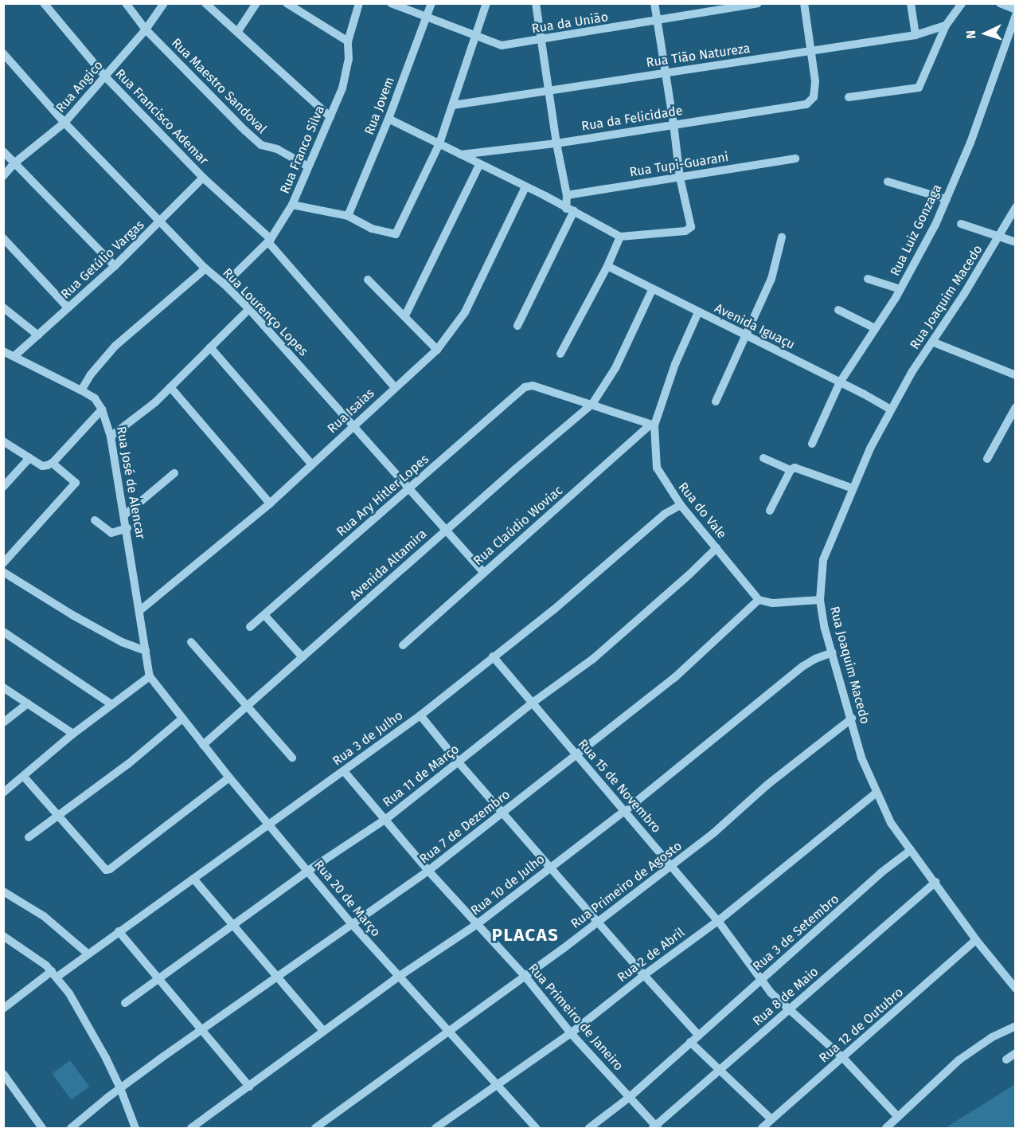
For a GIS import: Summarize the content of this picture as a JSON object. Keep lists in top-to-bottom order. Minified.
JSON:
{"streets":{"street":["Rua da União","Rua Tião Natureza","Rua Maestro Sandoval","Rua Angico","Rua Jovem","Rua Francisco Ademar","Rua da Felicidade","Rua Franco Silva","Rua Tupi-Guarani","Rua Luiz Gonzaga","Rua Getúlio Vargas","Rua Joaquim Macedo","Rua Lourenço Lopes","Avenida Iguaçu","Rua Isaias","Rua José de Alencar","Rua Ary Hitler Lopes","Rua do Vale","Rua Claúdio Woviac","Avenida Altamira","Rua 3 de Julho","Rua 11 de Março","Rua 15 de Novembro","Rua 7 de Dezembro","Rua 10 de Julho","Rua Primeiro de Agosto","Rua 20 de Março","Rua 3 de Setembro","Rua 2 de Abril","Rua 8 de Maio","Rua Primeiro de Janeiro","Rua 12 de Outubro"]},"crossings":[["Rua da União","Rua Jovem"],["Rua Tião Natureza","Rua da Felicidade"],["Rua Maestro Sandoval","Rua Angico"],["Rua Maestro Sandoval","Rua Franco Silva"],["Rua Angico","Rua Francisco Ademar"],["Rua Angico","Rua Lourenço Lopes"],["Rua Francisco Ademar","Rua Franco Silva"],["Rua Francisco Ademar","Rua Getúlio Vargas"],["Rua Francisco Ademar","Rua Isaias"],["Rua Franco Silva","Rua Lourenço Lopes"],["Rua Luiz Gonzaga","Avenida Iguaçu"],["Rua Getúlio Vargas","Rua Lourenço Lopes"],["Rua Getúlio Vargas","Rua José de Alencar"],["Rua Joaquim Macedo","Avenida Iguaçu"],["Rua Joaquim Macedo","Rua 10 de Julho"],["Rua Joaquim Macedo","Rua Primeiro de Agosto"],["Rua Joaquim Macedo","Rua 3 de Setembro"],["Rua Joaquim Macedo","Rua 2 de Abril"],["Rua Joaquim Macedo","Rua 8 de Maio"],["Rua Joaquim Macedo","Rua 12 de Outubro"],["Rua Lourenço Lopes","Rua Isaias"],["Rua Lourenço Lopes","Rua Ary Hitler Lopes"],["Rua Lourenço Lopes","Rua Claúdio Woviac"],["Rua Lourenço Lopes","Avenida Altamira"],["Avenida Iguaçu","Avenida Altamira"],["Rua Isaias","Rua José de Alencar"],["Rua José de Alencar","Rua 20 de Março"],["Rua Ary Hitler Lopes","Avenida Altamira"],["Rua do Vale","Rua Claúdio Woviac"],["Rua do Vale","Rua 3 de Julho"],["Rua do Vale","Rua 11 de Março"],["Rua do Vale","Rua 7 de Dezembro"],["Avenida Altamira","Rua 20 de Março"],["Rua 3 de Julho","Rua 15 de Novembro"],["Rua 3 de Julho","Rua 20 de Março"],["Rua 3 de Julho","Rua Primeiro de Janeiro"],["Rua 11 de Março","Rua 15 de Novembro"],["Rua 11 de Março","Rua 20 de Março"],["Rua 11 de Março","Rua Primeiro de Janeiro"],["Rua 15 de Novembro","Rua 7 de Dezembro"],["Rua 15 de Novembro","Rua 10 de Julho"],["Rua 15 de Novembro","Rua Primeiro de Agosto"],["Rua 15 de Novembro","Rua 3 de Setembro"],["Rua 15 de Novembro","Rua 2 de Abril"],["Rua 15 de Novembro","Rua 8 de Maio"],["Rua 15 de Novembro","Rua 12 de Outubro"],["Rua 7 de Dezembro","Rua 20 de Março"],["Rua 7 de Dezembro","Rua Primeiro de Janeiro"],["Rua 10 de Julho","Rua 20 de Março"],["Rua 10 de Julho","Rua Primeiro de Janeiro"],["Rua Primeiro de Agosto","Rua 20 de Março"],["Rua Primeiro de Agosto","Rua Primeiro de Janeiro"],["Rua 20 de Março","Rua 2 de Abril"],["Rua 3 de Setembro","Rua Primeiro de Janeiro"],["Rua 2 de Abril","Rua Primeiro de Janeiro"],["Rua 8 de Maio","Rua Primeiro de Janeiro"]],"districts":["PLACAS"],"north":"left"}
